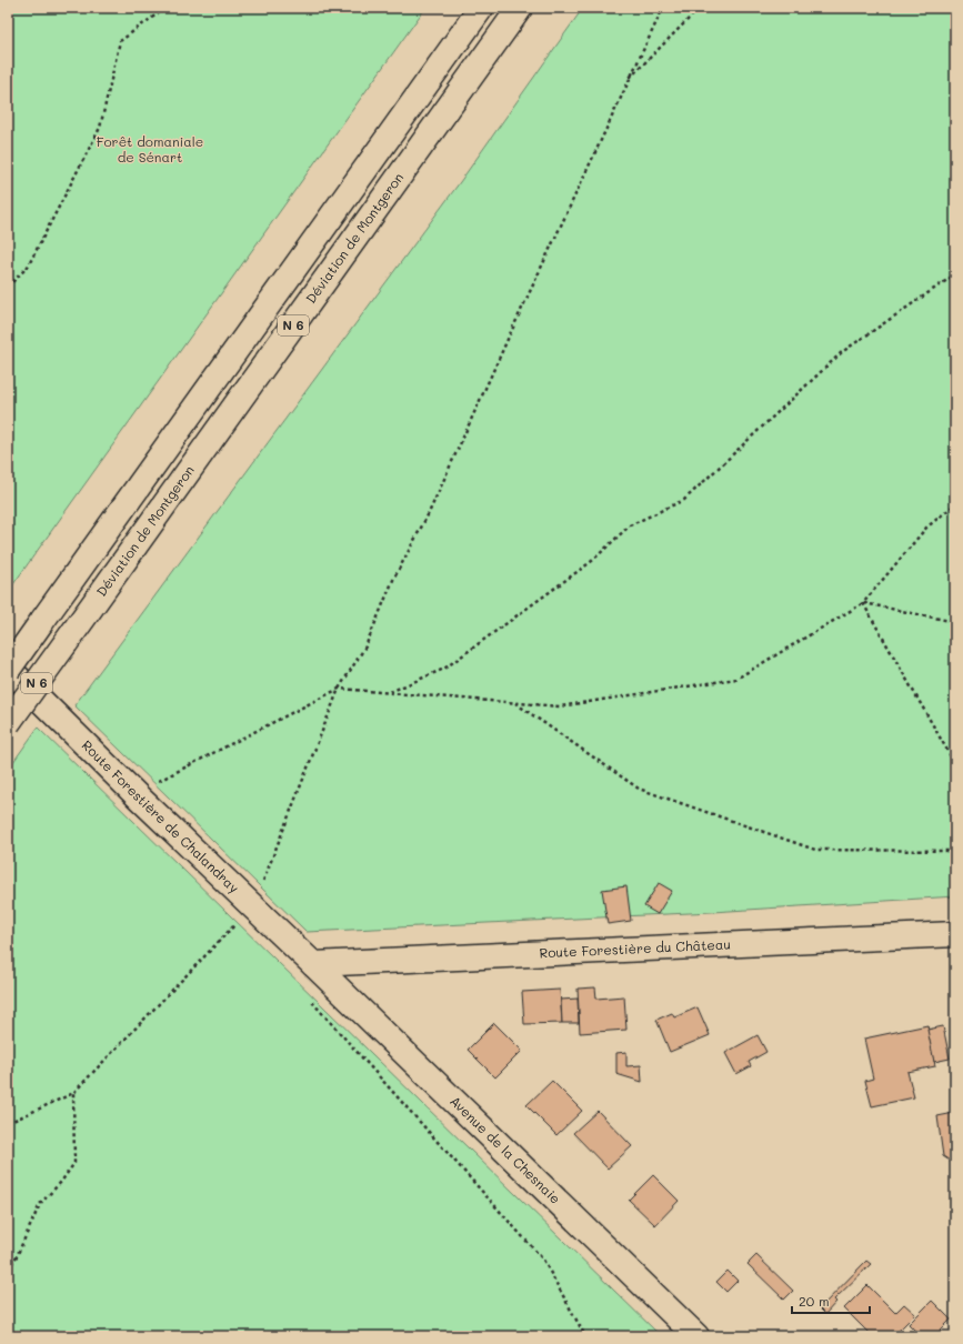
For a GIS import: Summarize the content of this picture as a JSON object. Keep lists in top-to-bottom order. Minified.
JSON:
{"streets":{"main road":["Déviation de Montgeron","N 6","Route Forestière de Chalandray","Route Forestière du Château","Avenue de la Chesnaie"]},"crossings":[["N 6","Route Forestière de Chalandray"],["Route Forestière de Chalandray","Route Forestière du Château"],["Route Forestière de Chalandray","Avenue de la Chesnaie"],["Route Forestière du Château","Avenue de la Chesnaie"]],"parks":["Forêt domaniale de Sénart"],"scale_bar":"20 m"}
